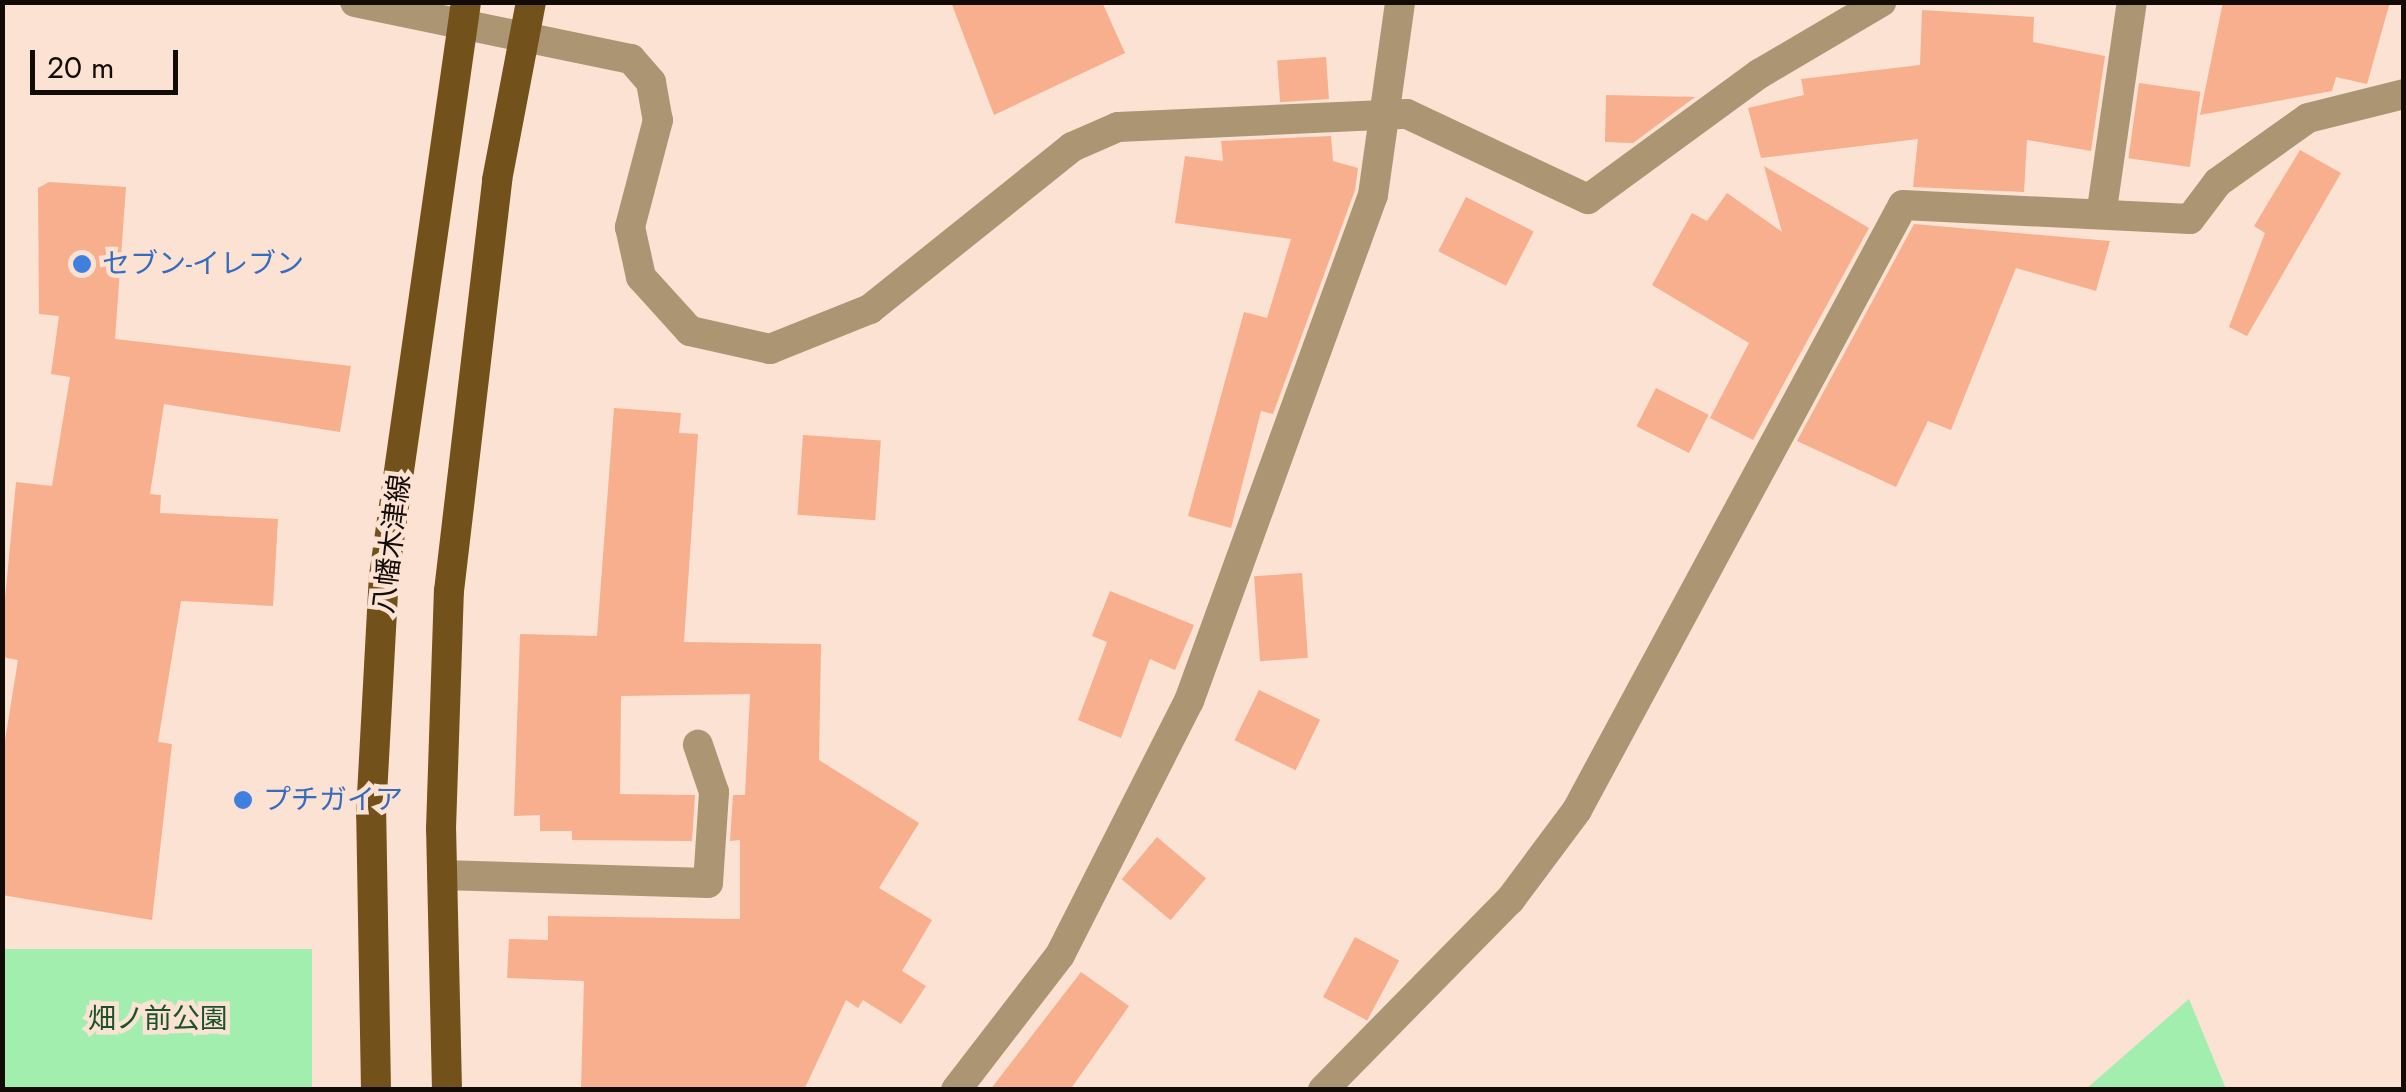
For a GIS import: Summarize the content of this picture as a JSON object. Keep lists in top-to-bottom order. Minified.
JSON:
{"streets":{"main road":["八幡木津線"]},"parks":["畑ノ前公園"],"places":["セブン-イレブン","プチガイア"],"scale_bar":"20 m"}
